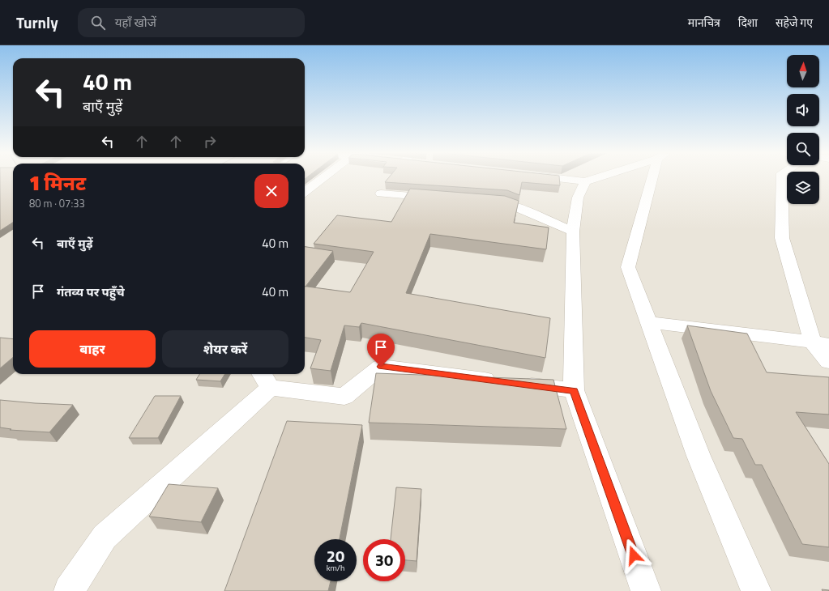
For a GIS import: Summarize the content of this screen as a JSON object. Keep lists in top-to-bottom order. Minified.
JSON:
{"north":"top","page":{"header":"Turnly","search":"यहाँ खोजें","nav":["मानचित्र","दिशा","सहेजे गए"],"turn":["40 m","बाएँ मुड़ें"],"heading":["1 मिनट","80 m · 07:33"],"list":[{"name":"बाएँ मुड़ें","value":"40 m"},{"name":"गंतव्य पर पहुँचे","value":"40 m"}],"buttons":["बाहर","शेयर करें"],"speed":"20 km/h","limit":"30"}}
